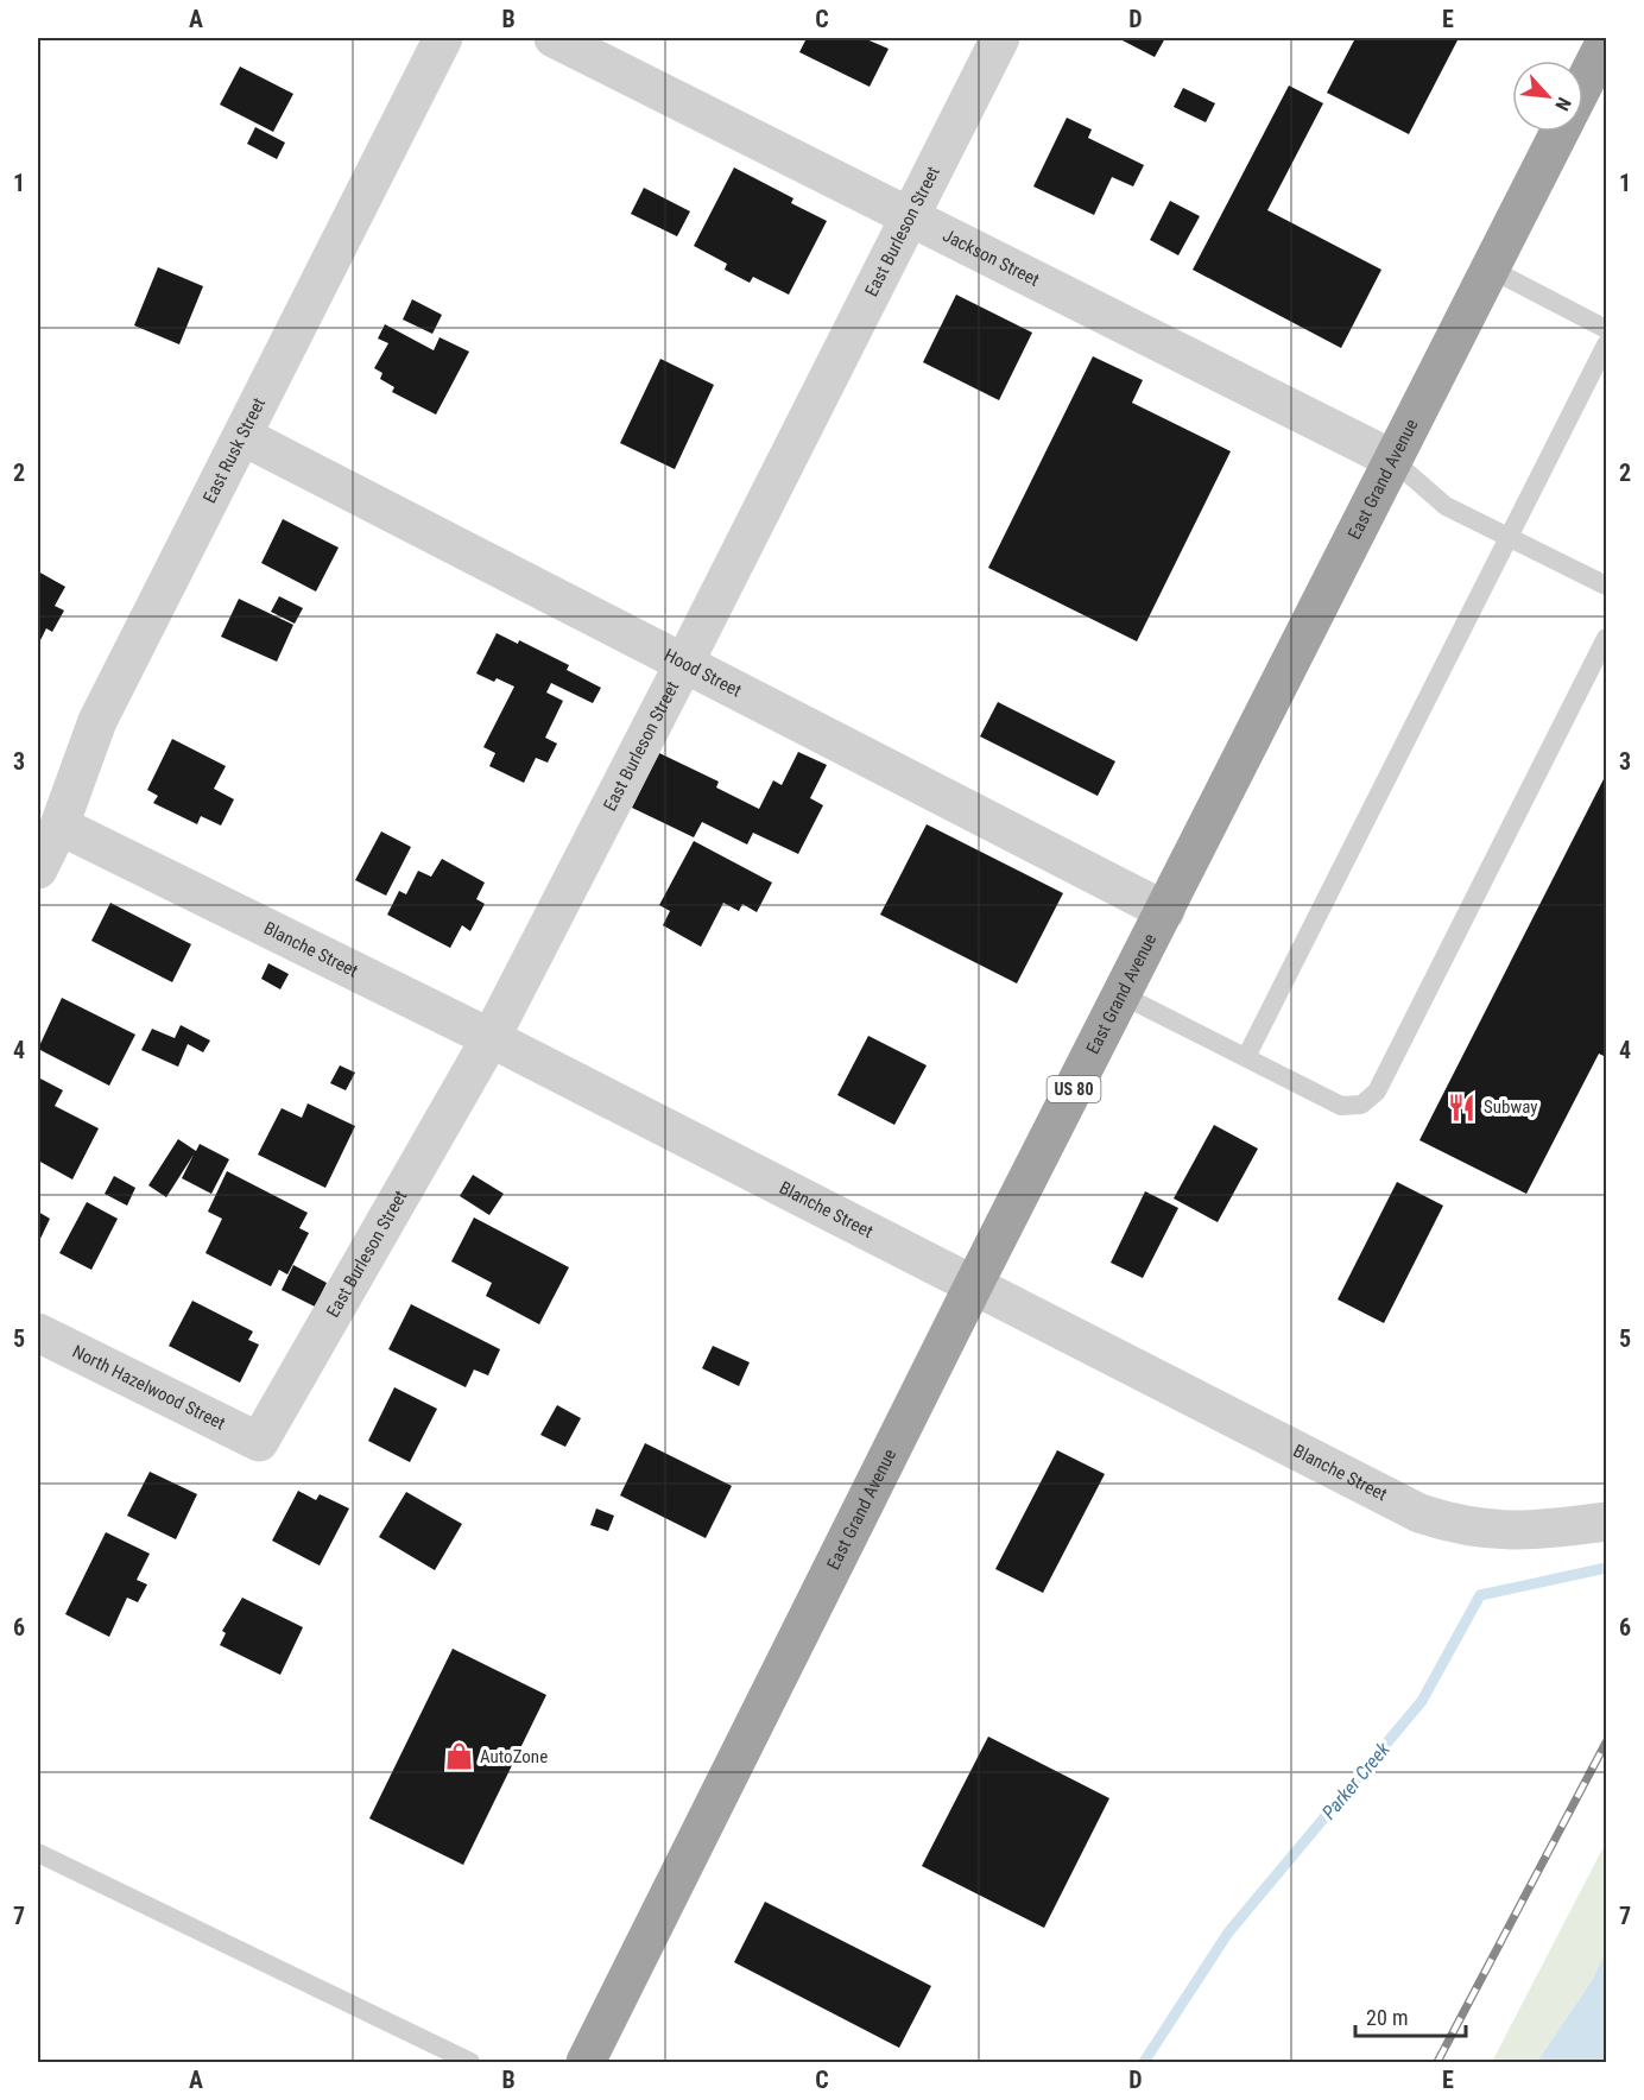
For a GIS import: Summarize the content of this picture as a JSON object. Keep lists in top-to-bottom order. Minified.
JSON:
{"streets":{"highway":["East Grand Avenue","US 80"],"street":["East Burleson Street","Jackson Street","East Rusk Street","Hood Street","Blanche Street","North Hazelwood Street"]},"crossings":[["East Burleson Street","Jackson Street"],["East Burleson Street","Hood Street"],["East Burleson Street","Blanche Street"],["East Burleson Street","North Hazelwood Street"],["Jackson Street","East Grand Avenue"],["East Rusk Street","Hood Street"],["East Rusk Street","Blanche Street"],["East Grand Avenue","Hood Street"],["East Grand Avenue","Blanche Street"]],"water":["Parker Creek"],"places":{"restaurant":["Subway"],"shop":["AutoZone"]},"scale_bar":"20 m","north":"bottom right","grid":{"columns":["A","B","C","D","E"],"rows":["1","2","3","4","5","6","7"]}}
